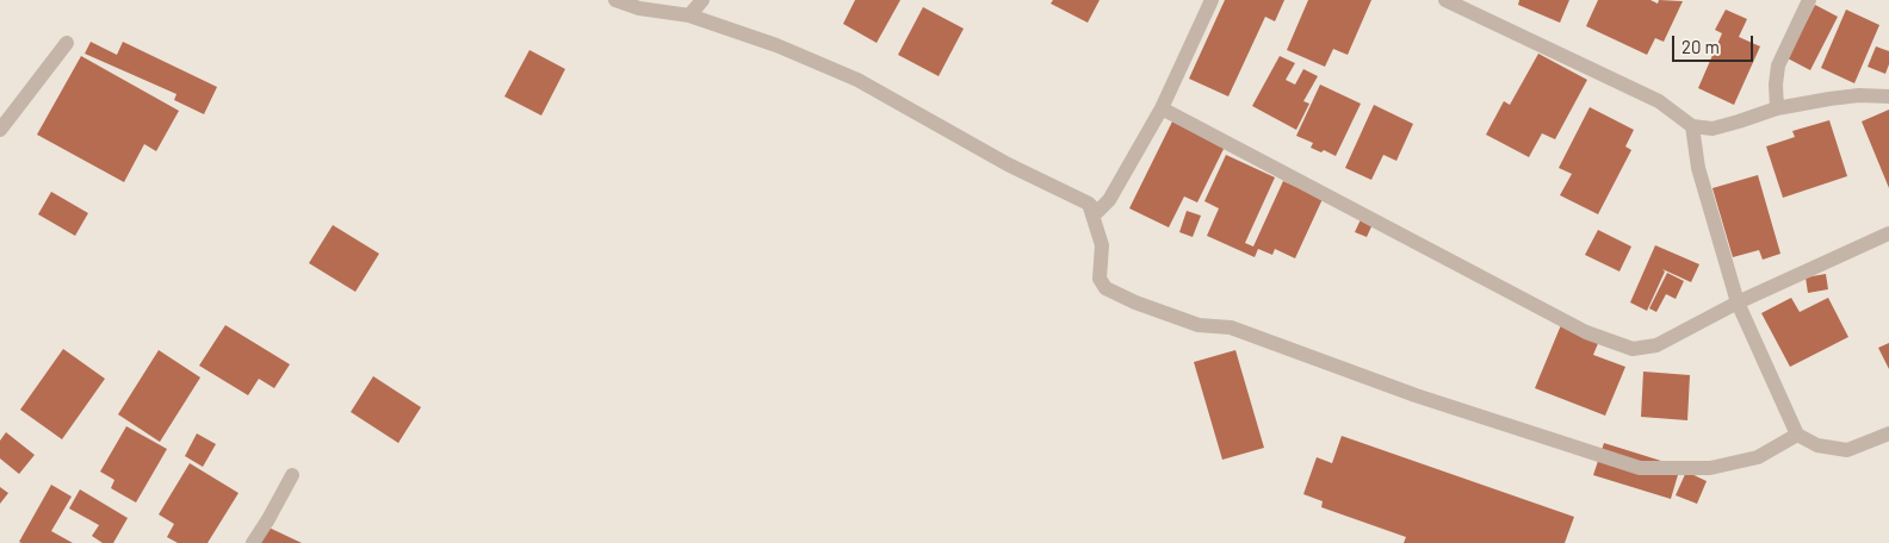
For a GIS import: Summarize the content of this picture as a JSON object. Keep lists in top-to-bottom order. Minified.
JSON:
{"scale_bar":"20 m"}
